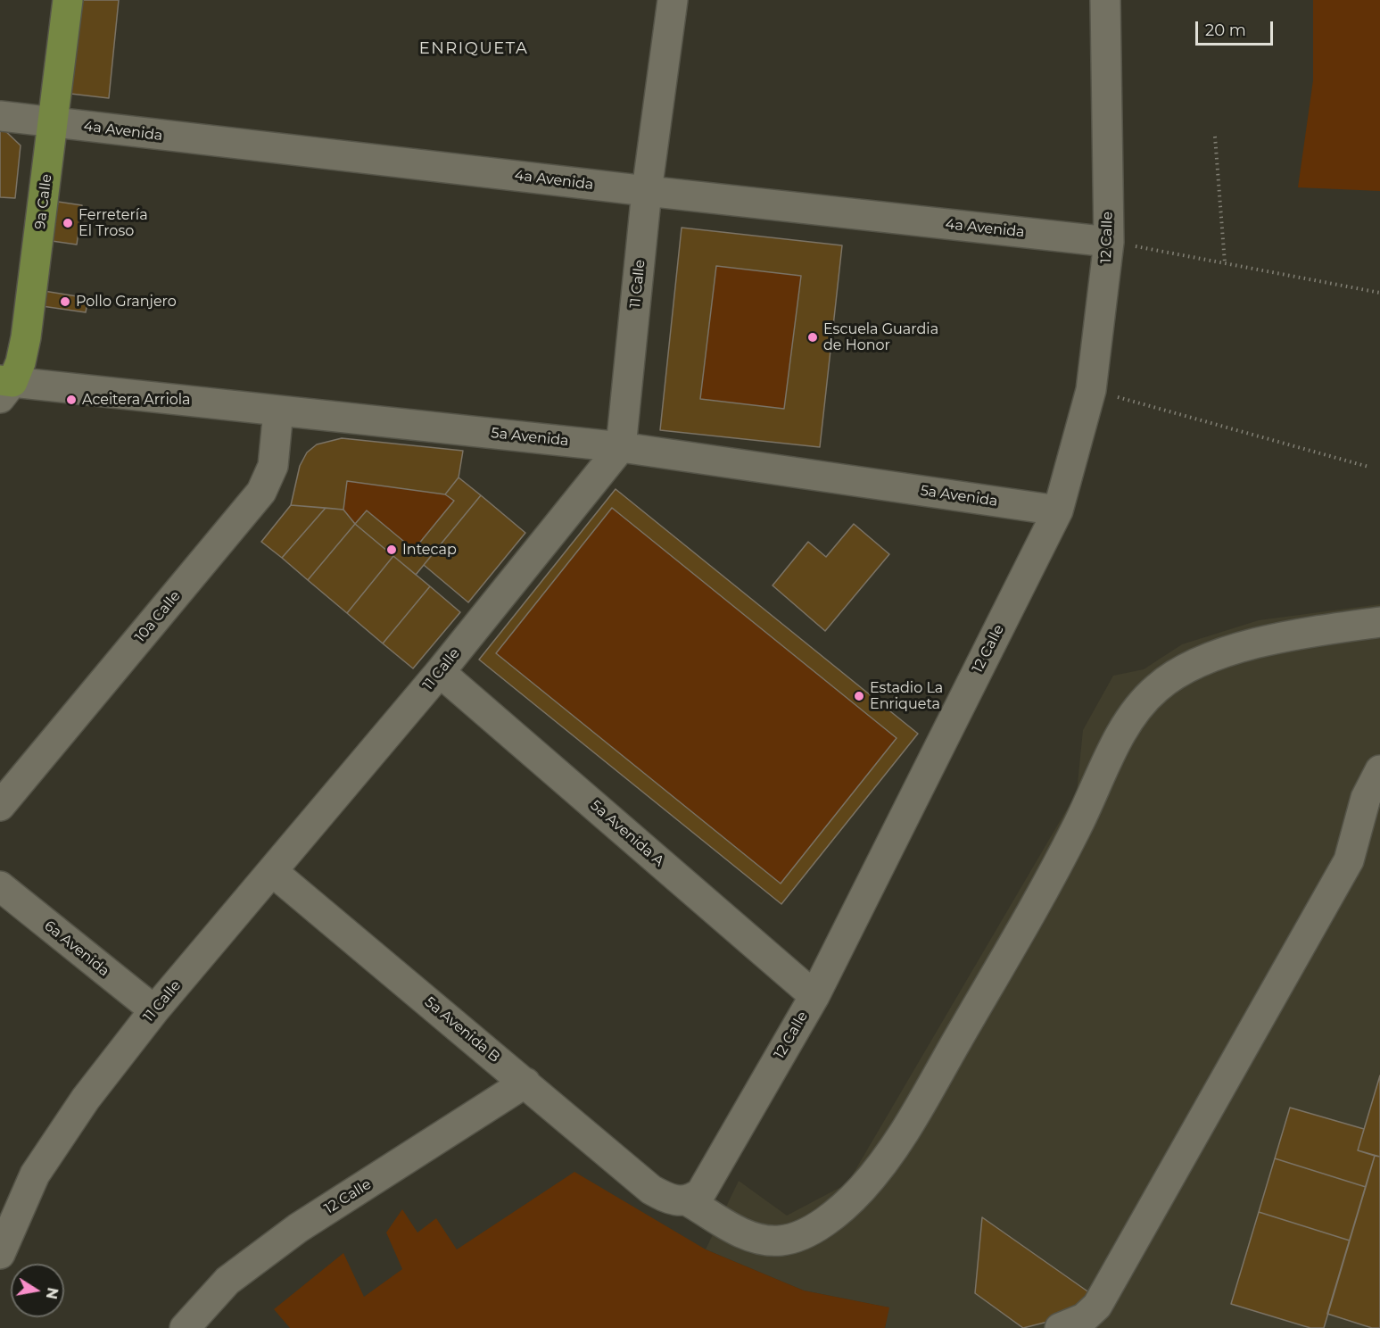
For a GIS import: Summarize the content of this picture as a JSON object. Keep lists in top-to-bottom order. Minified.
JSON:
{"streets":{"main road":["9a Calle"],"street":["4a Avenida","12 Calle","11 Calle","5a Avenida","10a Calle","5a Avenida A","6a Avenida","5a Avenida B"]},"crossings":[["4a Avenida","9a Calle"],["4a Avenida","12 Calle"],["4a Avenida","11 Calle"],["9a Calle","5a Avenida"],["12 Calle","5a Avenida"],["12 Calle","5a Avenida A"],["12 Calle","5a Avenida B"],["11 Calle","5a Avenida"],["11 Calle","5a Avenida A"],["11 Calle","6a Avenida"],["11 Calle","5a Avenida B"],["5a Avenida","10a Calle"]],"districts":["ENRIQUETA"],"places":["Ferretería El Troso","Pollo Granjero","Escuela Guardia de Honor","Aceitera Arriola","Intecap","Estadio La Enriqueta"],"scale_bar":"20 m","north":"right"}
